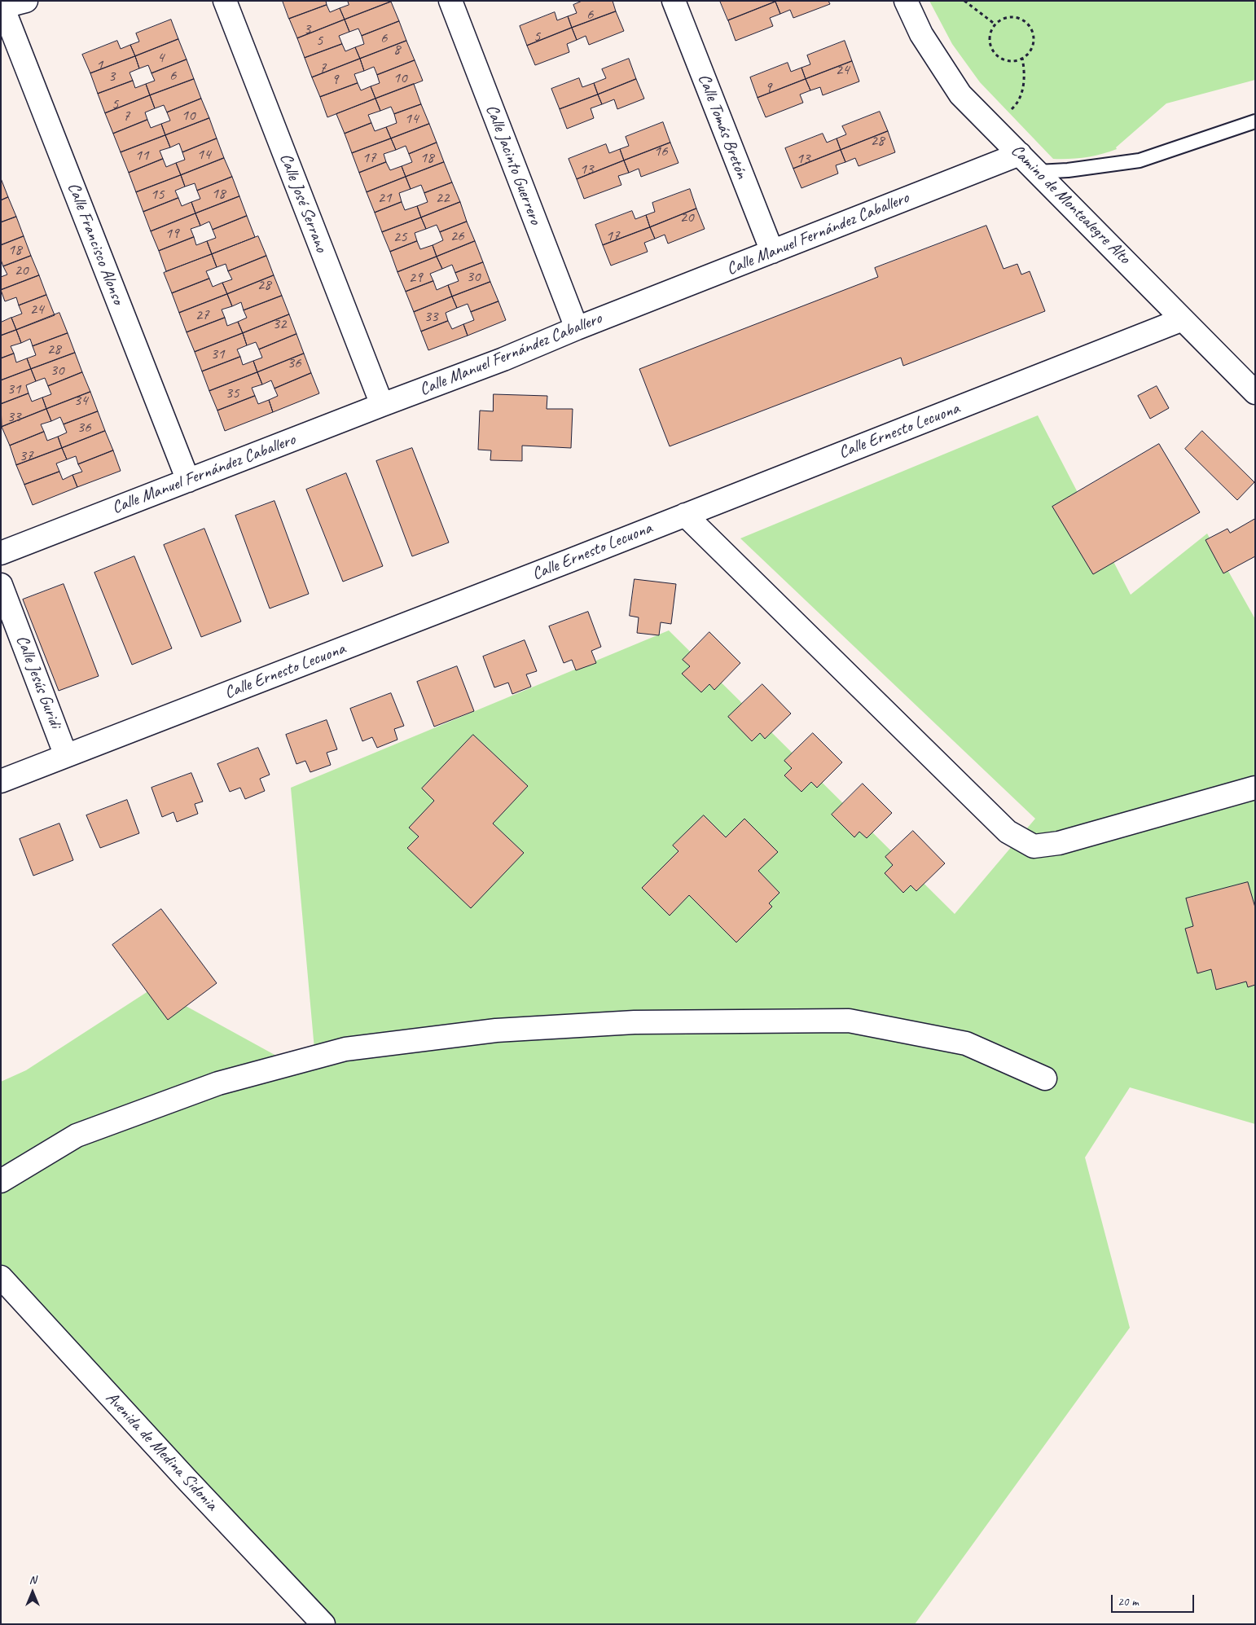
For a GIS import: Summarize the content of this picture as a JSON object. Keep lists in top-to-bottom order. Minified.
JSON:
{"streets":{"street":["Calle Tomás Bretón","Calle Jacinto Guerrero","Calle José Serrano","Camino de Montealegre Alto","Calle Manuel Fernández Caballero","Calle Francisco Alonso","Calle Ernesto Lecuona","Calle Jesús Guridi","Avenida de Medina Sidonia"]},"crossings":[["Calle Tomás Bretón","Calle Manuel Fernández Caballero"],["Calle Jacinto Guerrero","Calle Manuel Fernández Caballero"],["Calle José Serrano","Calle Manuel Fernández Caballero"],["Camino de Montealegre Alto","Calle Manuel Fernández Caballero"],["Camino de Montealegre Alto","Calle Ernesto Lecuona"],["Calle Manuel Fernández Caballero","Calle Francisco Alonso"],["Calle Ernesto Lecuona","Calle Jesús Guridi"]],"house_numbers":["6","3","5","6","5","8","4","1","7","24","6","3","10","9","9","5","10","7","14","28","16","14","11","17","18","13","13","18","15","21","22","20","19","26","17","25","18","20","30","29","28","24","27","33","32","28","31","36","30","31","35","34","33","36","37"],"scale_bar":"20 m","north":"top"}
